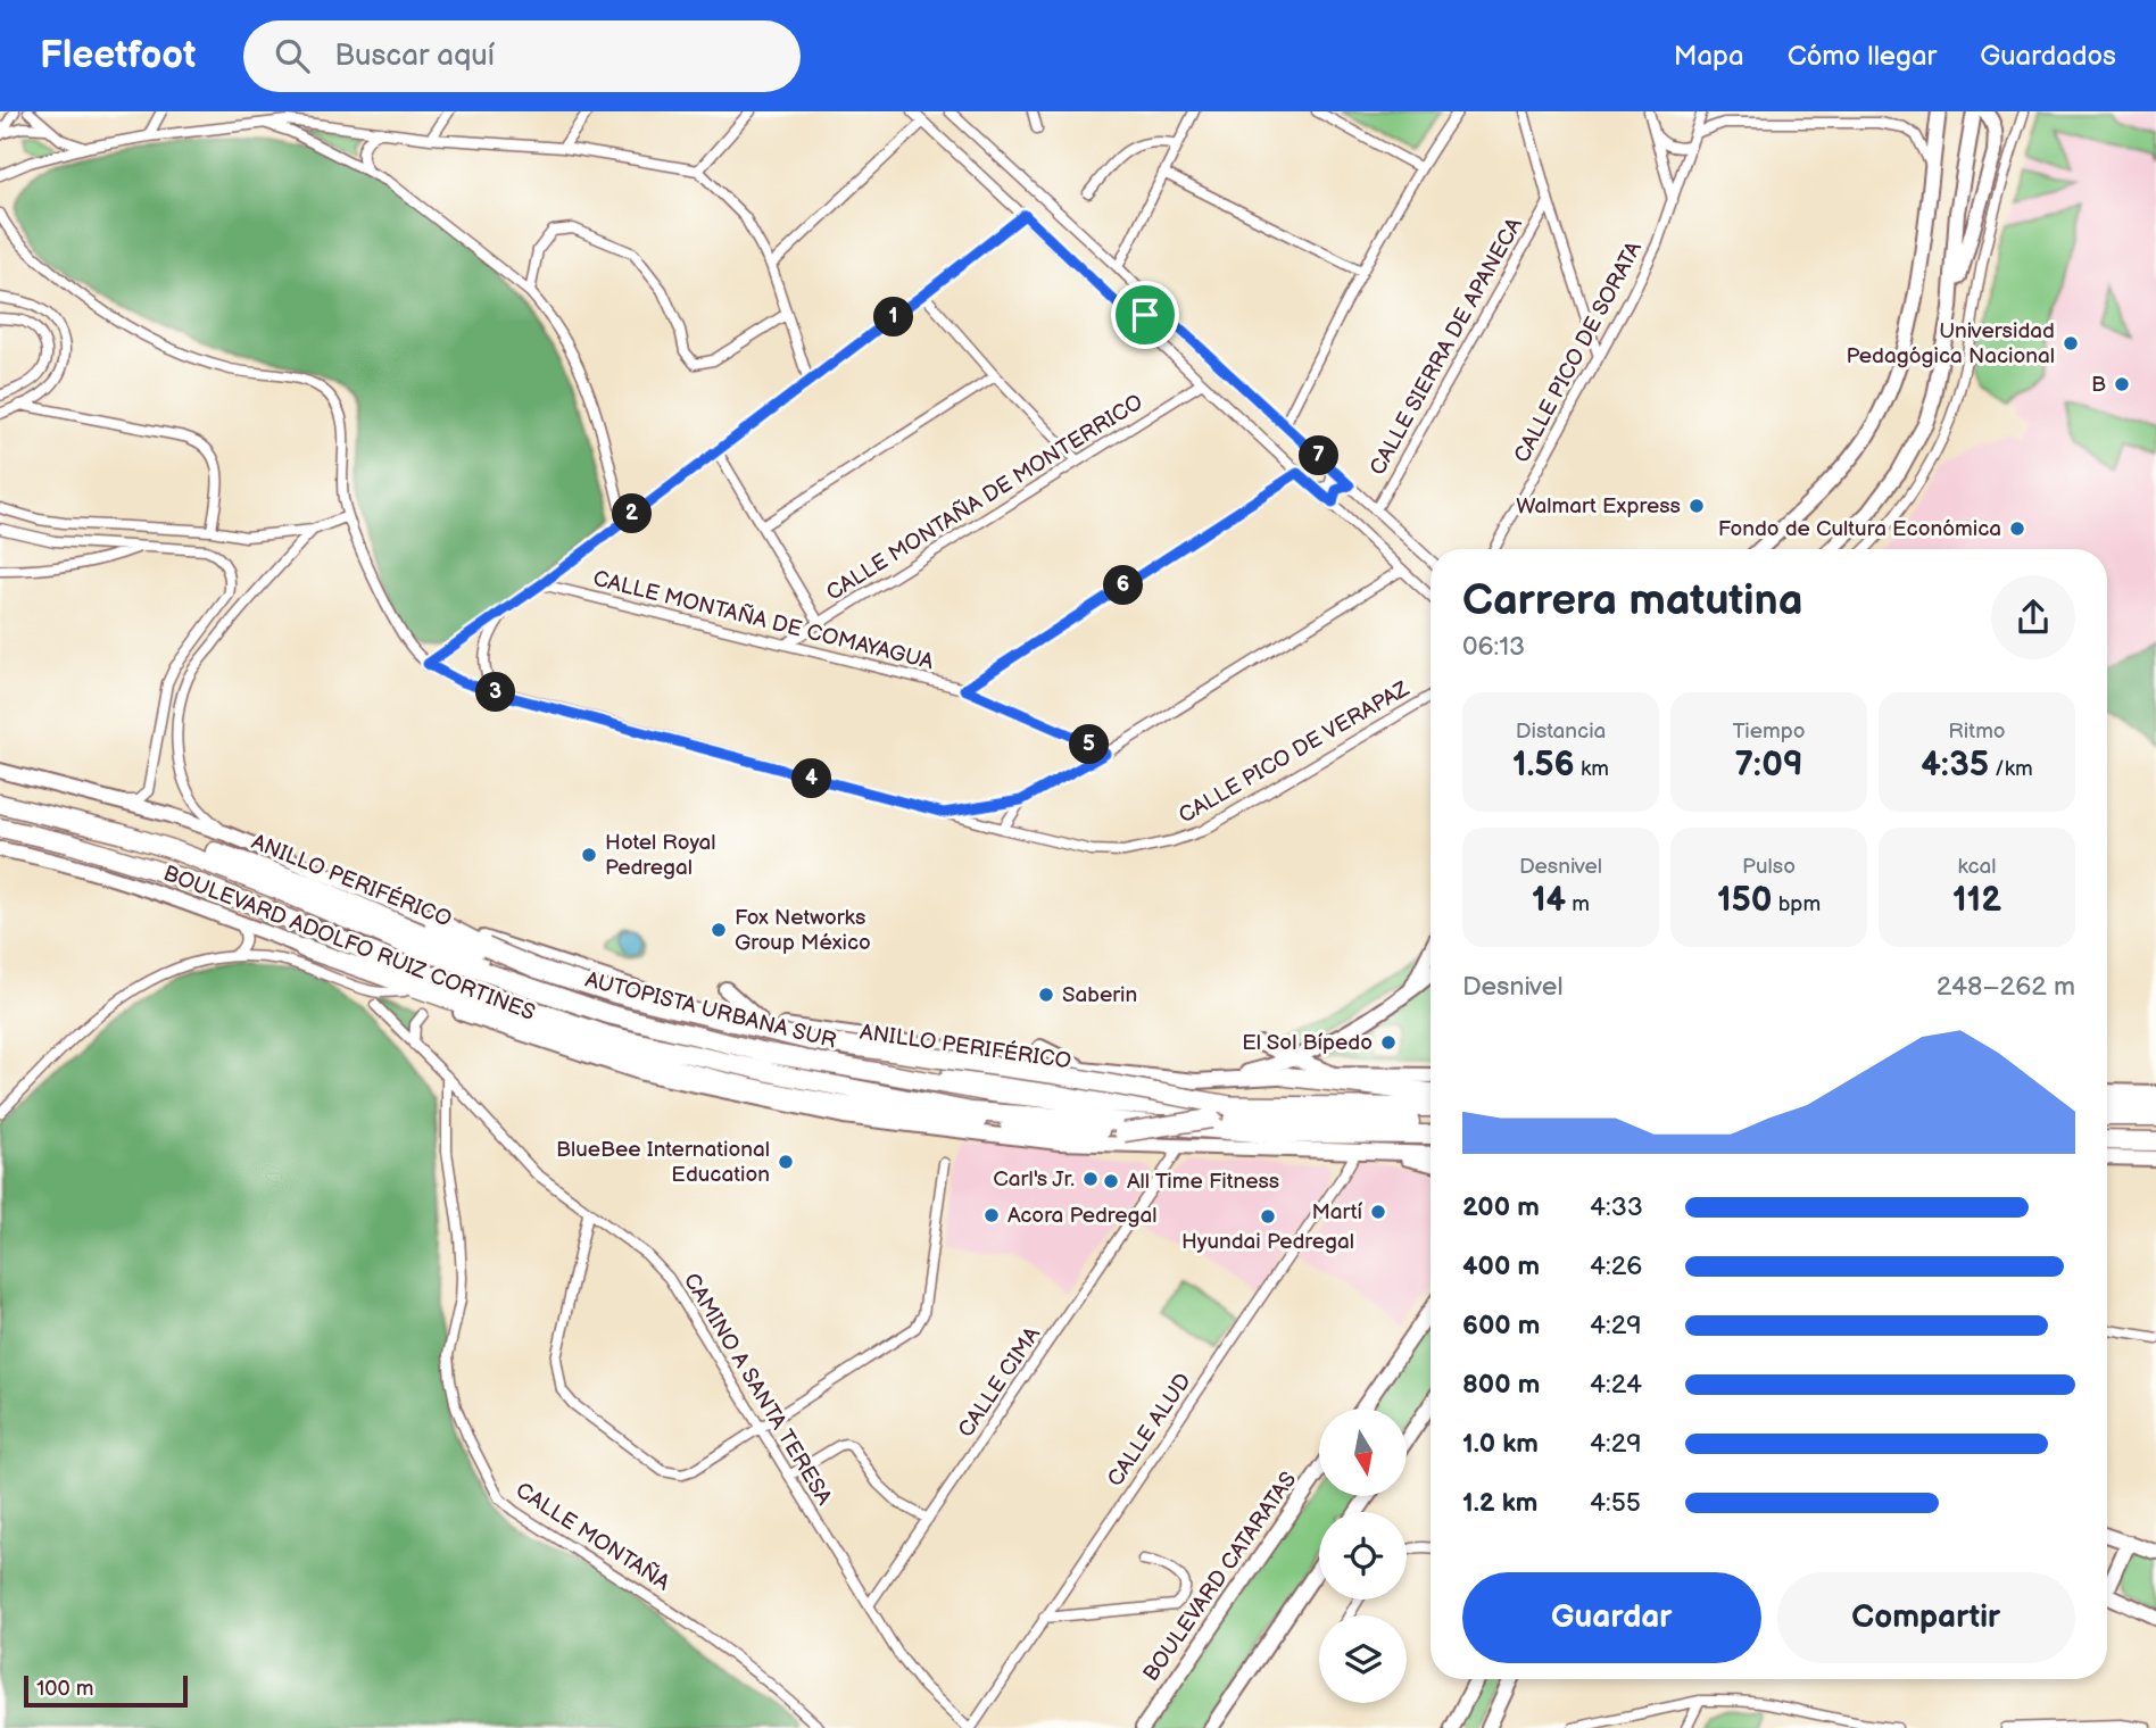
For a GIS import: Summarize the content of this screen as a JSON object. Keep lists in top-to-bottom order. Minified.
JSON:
{"streets":{"highway":["ANILLO PERIFÉRICO","AUTOPISTA URBANA SUR"],"main road":["BOULEVARD ADOLFO RUIZ CORTINES","BOULEVARD CATARATAS"],"street":["CALLE SIERRA DE APANECA","CALLE PICO DE SORATA","CALLE MONTAÑA DE MONTERRICO","CALLE MONTAÑA DE COMAYAGUA","CALLE PICO DE VERAPAZ","CALLE CIMA","CAMINO A SANTA TERESA","CALLE ALUD","CALLE MONTAÑA"]},"crossings":[["CALLE MONTAÑA DE MONTERRICO","CALLE MONTAÑA DE COMAYAGUA"],["BOULEVARD ADOLFO RUIZ CORTINES","CALLE CIMA"],["BOULEVARD ADOLFO RUIZ CORTINES","CALLE ALUD"],["CALLE CIMA","CAMINO A SANTA TERESA"],["CAMINO A SANTA TERESA","CALLE ALUD"],["CAMINO A SANTA TERESA","CALLE MONTAÑA"]],"places":["Universidad Pedagógica Nacional","B","Walmart Express","Fondo de Cultura Económica","Hotel Royal Pedregal","Fox Networks Group México","Saberin","El Sol Bípedo","BlueBee International Education","Carl's Jr.","All Time Fitness","Martí","Acora Pedregal","Hyundai Pedregal"],"scale_bar":"100 m","north":"bottom","page":{"header":"Fleetfoot","search":"Buscar aquí","nav":["Mapa","Cómo llegar","Guardados"],"pins":["1","7","2","6","3","5","4"],"heading":["Carrera matutina","06:13"],"stats":[["Distancia","1.56 km"],["Tiempo","7:09"],["Ritmo","4:35 /km"],["Desnivel","14 m"],["Pulso","150 bpm"],["kcal","112"]],"chart":["Desnivel","248–262 m"],"list":[{"name":"200 m","note":"4:33"},{"name":"400 m","note":"4:26"},{"name":"600 m","note":"4:29"},{"name":"800 m","note":"4:24"},{"name":"1.0 km","note":"4:29"},{"name":"1.2 km","note":"4:55"}],"buttons":["Guardar","Compartir"],"scale":"100 m"}}
